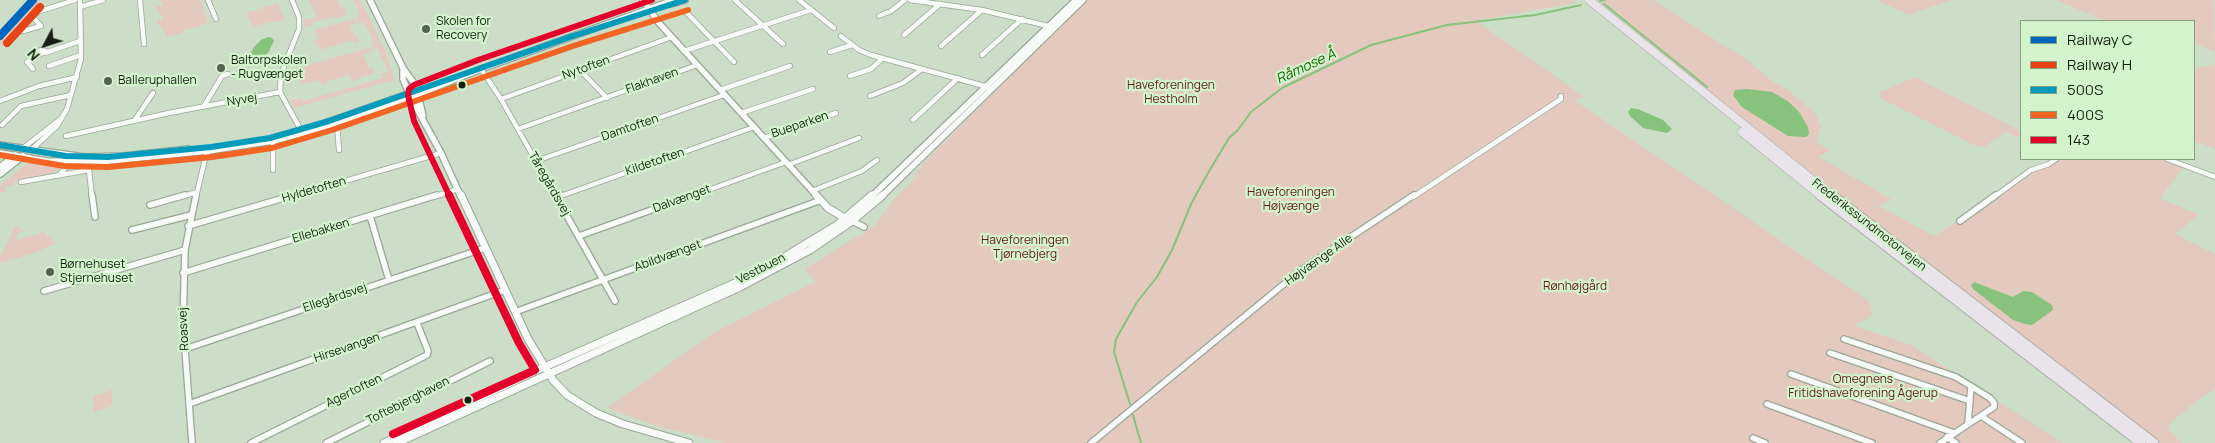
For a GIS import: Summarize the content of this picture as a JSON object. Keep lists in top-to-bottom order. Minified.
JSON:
{"streets":{"highway":["Frederikssundmotorvejen"],"street":["Nytoften","Flakhaven","Nyvej","Bueparken","Damtoften","Kildetoften","Tåregårdsvej","Hyldetoften","Dalvænget","Ellebakken","Abildvænget","Højvænge Alle","Vestbuen","Ellegårdsvej","Roasvej","Hirsevangen","Agertoften","Toftebjerghaven"]},"crossings":[["Nytoften","Bueparken"],["Nytoften","Tåregårdsvej"],["Flakhaven","Bueparken"],["Flakhaven","Tåregårdsvej"],["Bueparken","Damtoften"],["Bueparken","Kildetoften"],["Bueparken","Dalvænget"],["Bueparken","Abildvænget"],["Bueparken","Vestbuen"],["Damtoften","Tåregårdsvej"],["Kildetoften","Tåregårdsvej"],["Tåregårdsvej","Dalvænget"],["Tåregårdsvej","Abildvænget"],["Hyldetoften","Roasvej"],["Ellebakken","Roasvej"],["Ellegårdsvej","Roasvej"],["Roasvej","Hirsevangen"],["Hirsevangen","Agertoften"]],"water":["Råmose Å"],"parks":["Haveforeningen Hestholm","Haveforeningen Højvænge","Haveforeningen Tjørnebjerg","Rønhøjgård","Omegnens Fritidshaveforening Ågerup"],"places":["Skolen for Recovery","Baltorpskolen - Rugvænget","Balleruphallen","Børnehuset Stjernehuset"],"lines":["rail line C","transit line 500S","transit line 143","rail line H","transit line 400S"],"legend":["Railway C","Railway H","500S","400S","143"],"north":"bottom left"}
